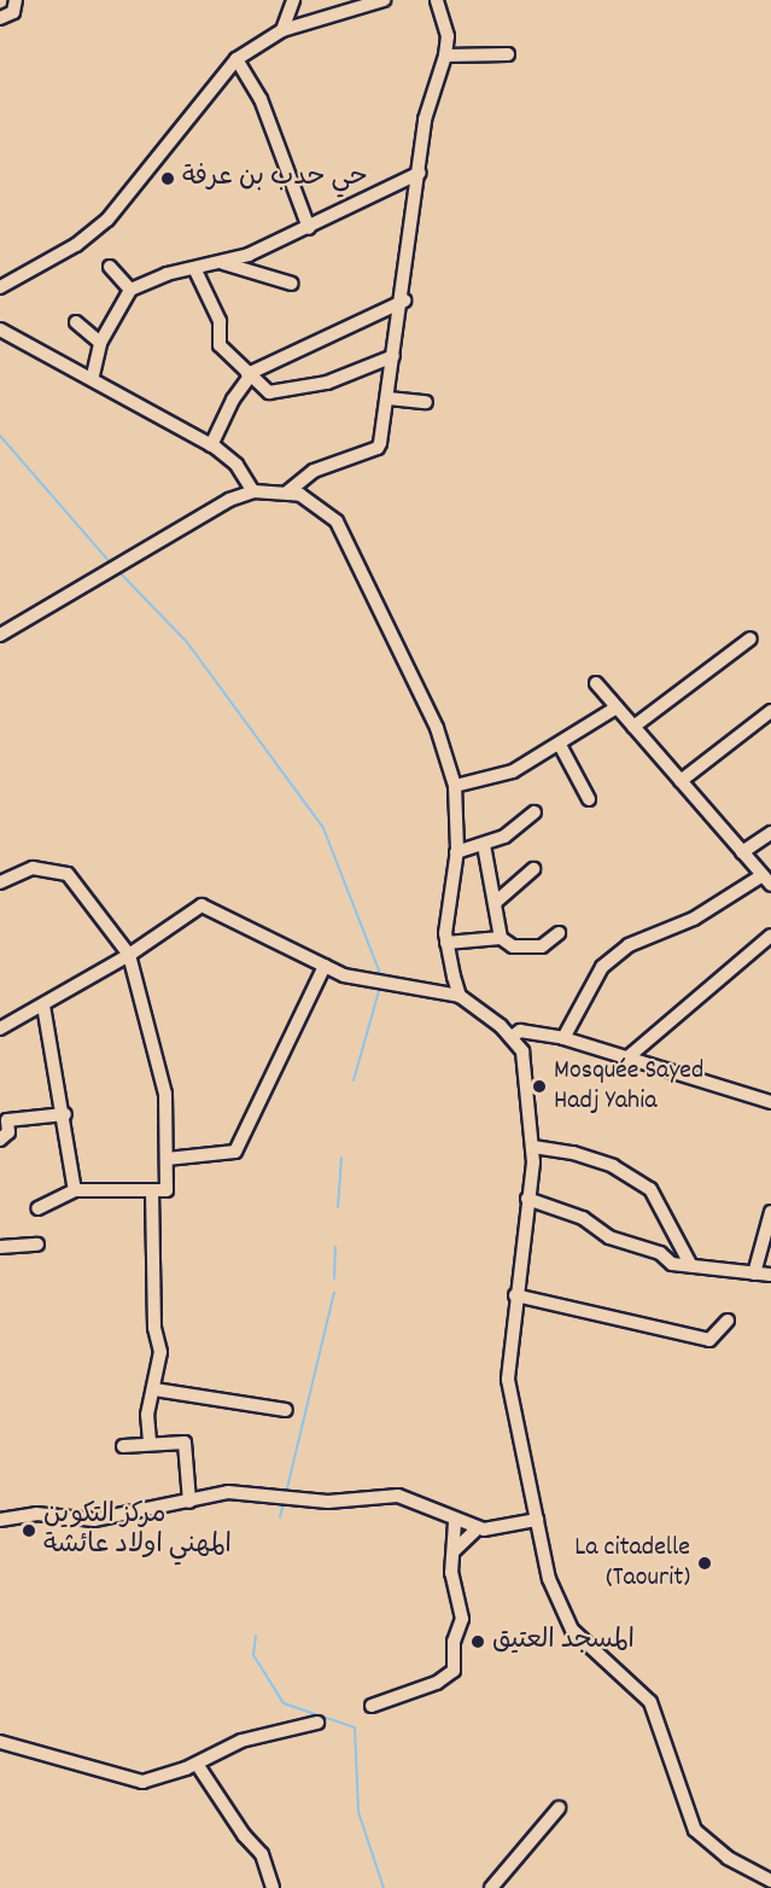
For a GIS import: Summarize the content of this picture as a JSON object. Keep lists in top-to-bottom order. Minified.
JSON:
{"places":["حي حدب بن عرفة","Mosquée Sayed Hadj Yahia","مركز التكوين المهني اولاد عائشة","La citadelle (Taourit)","المسجد العتيق"]}
